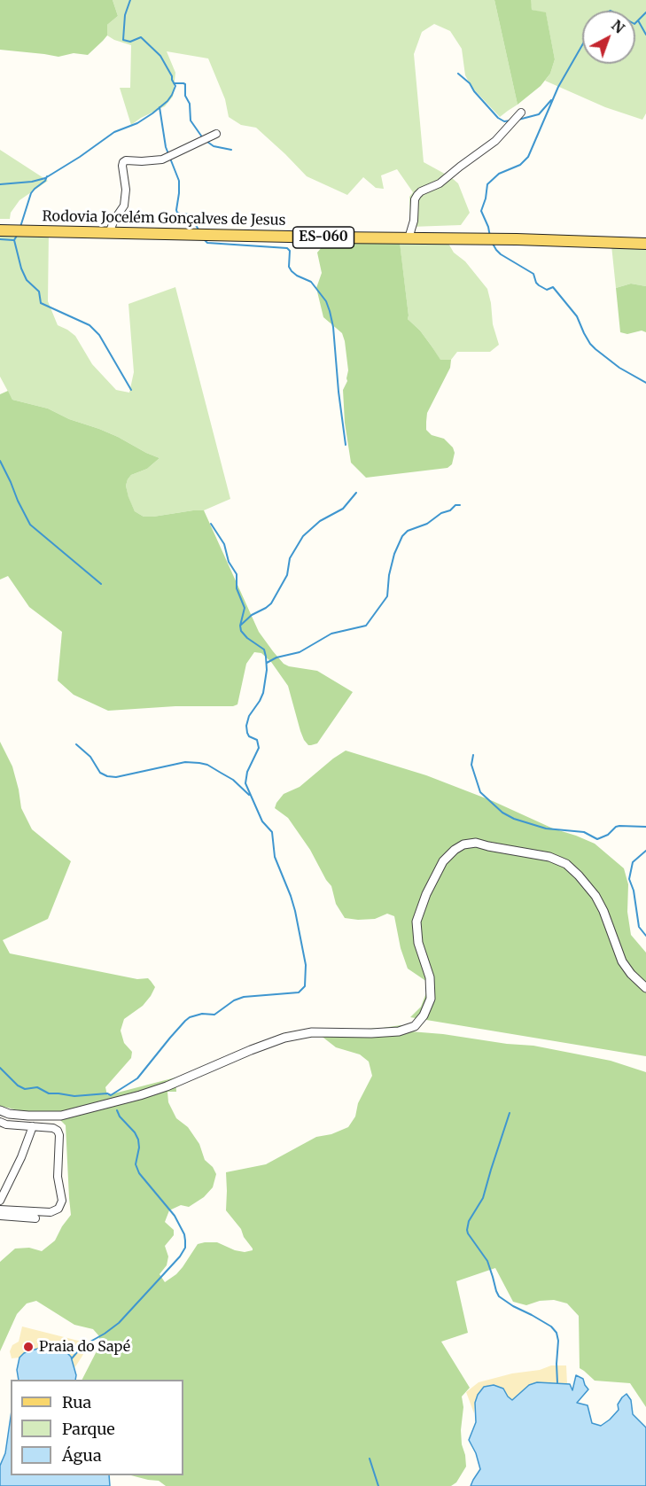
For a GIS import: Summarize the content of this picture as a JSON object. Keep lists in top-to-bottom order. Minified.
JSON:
{"streets":{"main road":["Rodovia Jocelém Gonçalves de Jesus","ES-060"]},"places":["Praia do Sapé"],"legend":["Rua","Parque","Água"],"north":"top right"}
